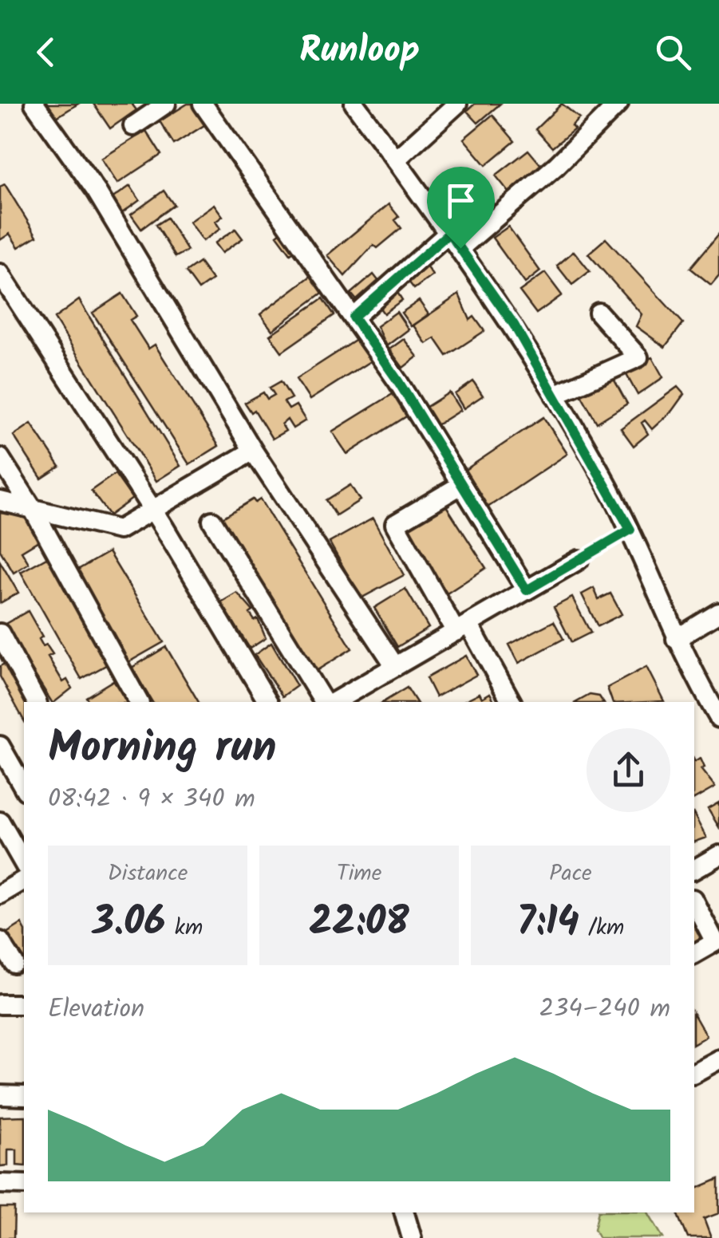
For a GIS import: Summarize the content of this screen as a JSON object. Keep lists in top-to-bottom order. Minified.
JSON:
{"page":{"header":"Runloop","heading":["Morning run","08:42 · 9 × 340 m"],"stats":[["Distance","3.06 km"],["Time","22:08"],["Pace","7:14 /km"]],"chart":["Elevation","234–240 m"]}}
